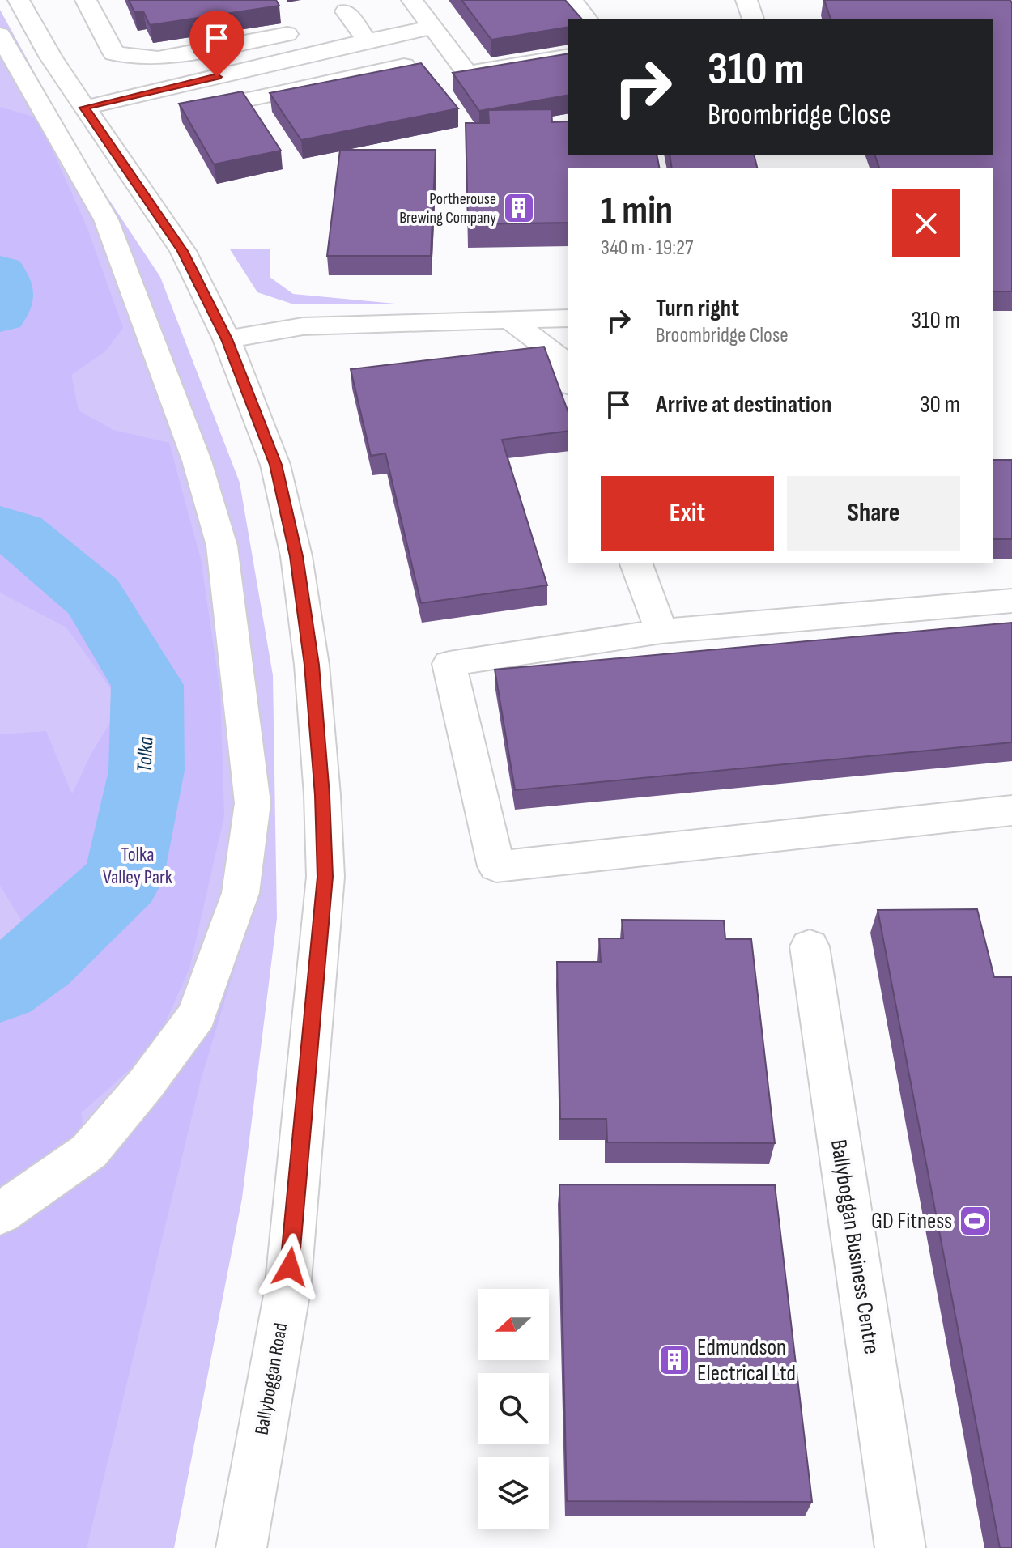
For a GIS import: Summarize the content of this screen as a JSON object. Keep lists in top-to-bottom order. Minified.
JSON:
{"streets":{"street":["Ballyboggan Business Centre","Ballyboggan Road"]},"water":["Tolka"],"parks":["Tolka Valley Park"],"places":{"building":["Portherouse Brewing Company","Edmundson Electrical Ltd"],"sports":["GD Fitness"]},"north":"left","page":{"turn":["310 m","Broombridge Close"],"heading":["1 min","340 m · 19:27"],"list":[{"name":"Turn right","note":"Broombridge Close","value":"310 m"},{"name":"Arrive at destination","value":"30 m"}],"buttons":["Exit","Share"]}}
